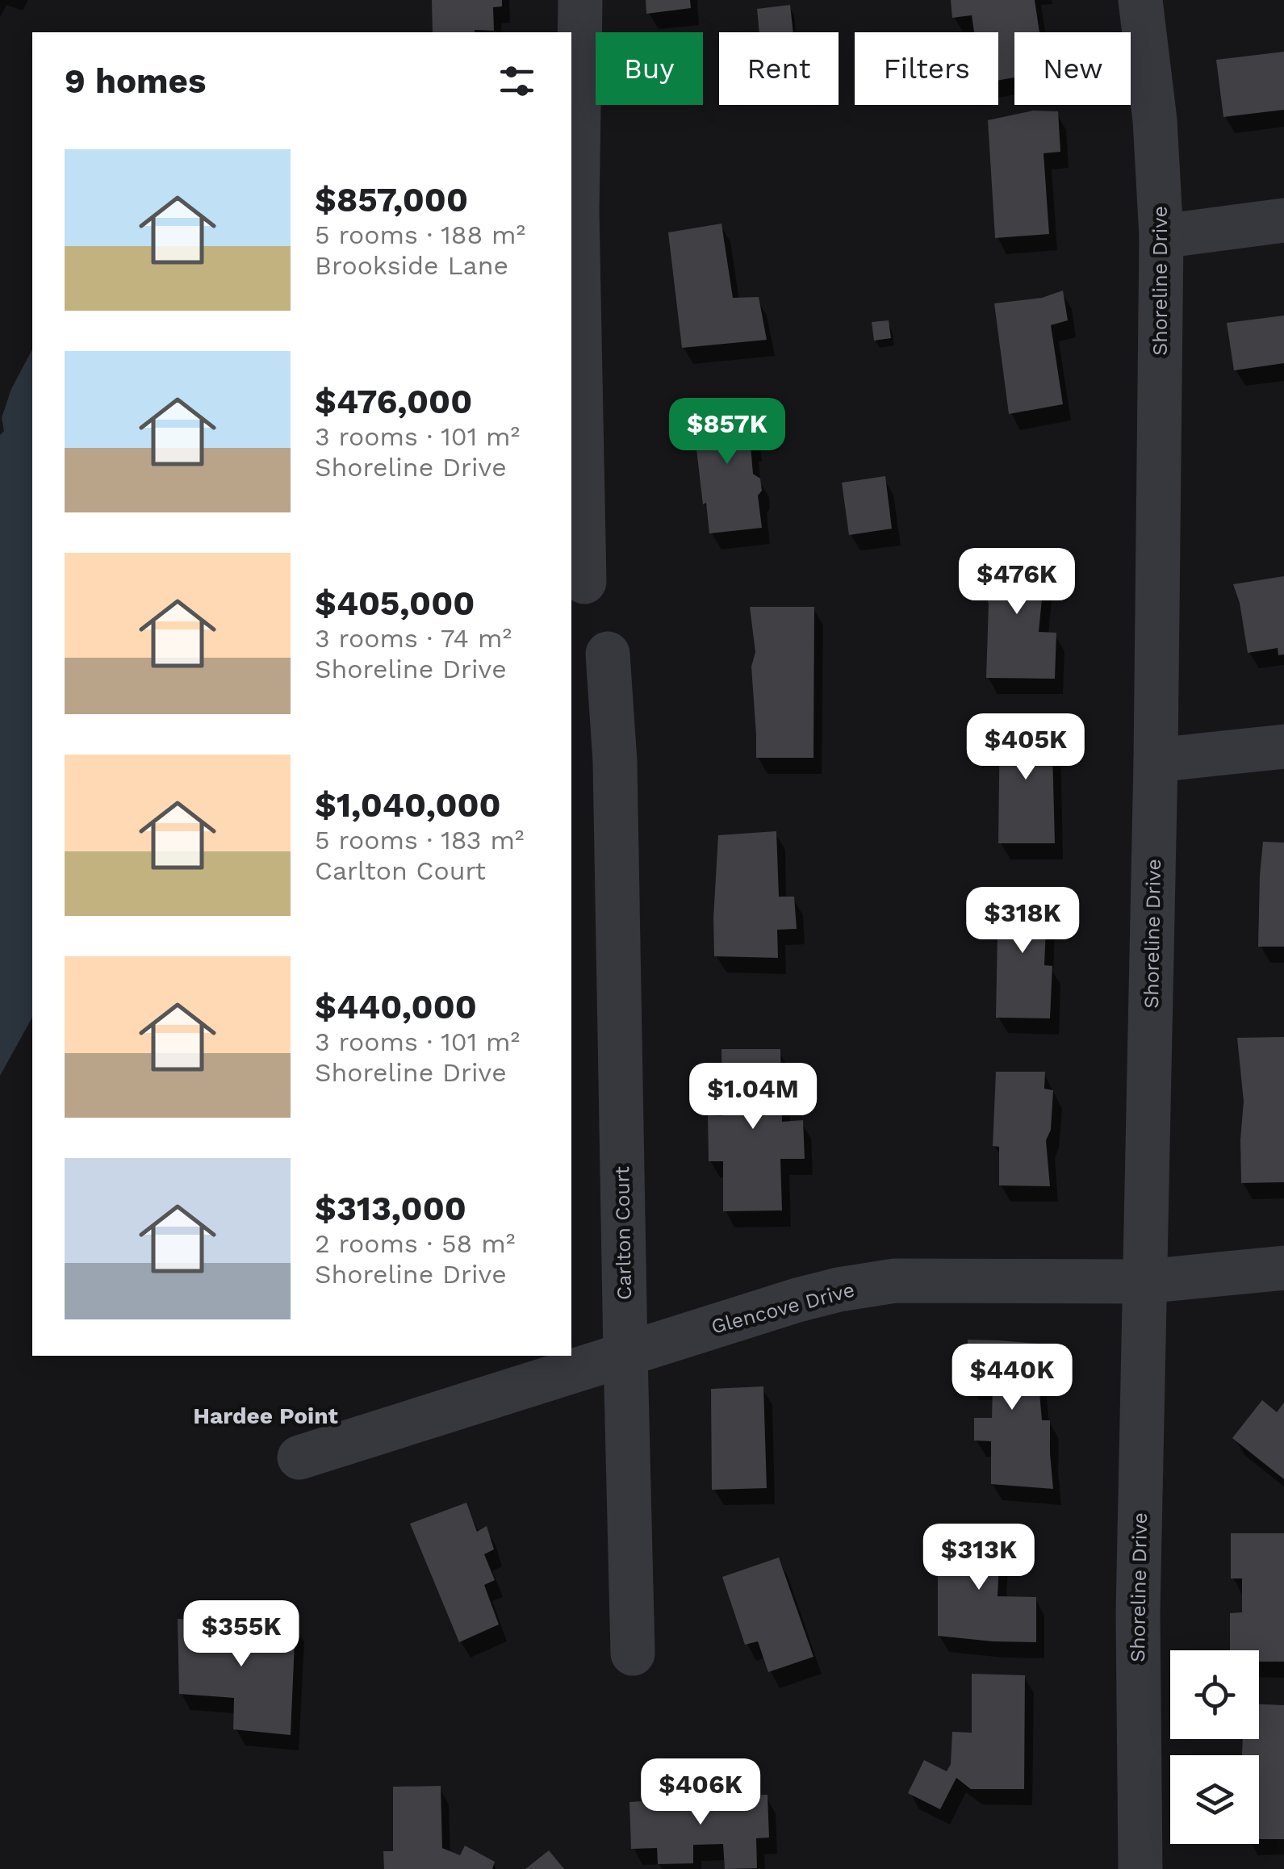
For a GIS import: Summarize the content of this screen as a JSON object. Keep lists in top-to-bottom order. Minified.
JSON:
{"streets":{"street":["Shoreline Drive","Carlton Court","Glencove Drive"]},"crossings":[["Shoreline Drive","Glencove Drive"],["Carlton Court","Glencove Drive"]],"districts":["Hardee Point"],"page":{"chip":["Buy","Rent","Filters","New"],"heading":"9 homes","list":[{"name":"$857,000","note":"5 rooms · 188 m² · Brookside Lane"},{"name":"$476,000","note":"3 rooms · 101 m² · Shoreline Drive"},{"name":"$405,000","note":"3 rooms · 74 m² · Shoreline Drive"},{"name":"$1,040,000","note":"5 rooms · 183 m² · Carlton Court"},{"name":"$440,000","note":"3 rooms · 101 m² · Shoreline Drive"},{"name":"$313,000","note":"2 rooms · 58 m² · Shoreline Drive"}],"price":["$857K","$476K","$405K","$318K","$1.04M","$440K","$313K","$355K","$406K"]}}
